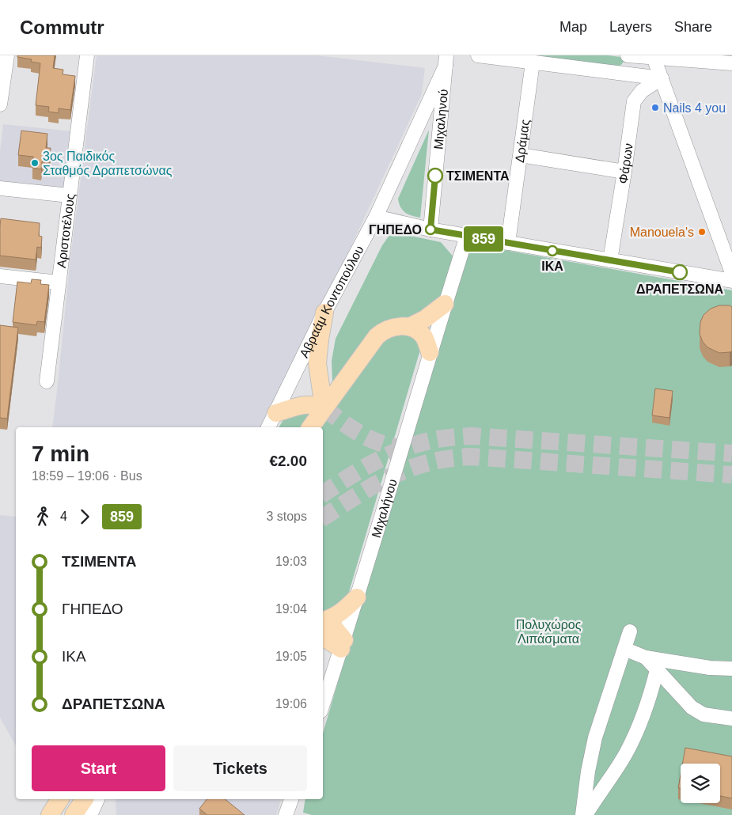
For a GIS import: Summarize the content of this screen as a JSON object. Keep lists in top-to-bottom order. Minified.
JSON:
{"streets":{"street":["Μιχαληνού","Δράμας","Φάρων","Αριστοτέλους","Αβραάμ Κοντοπούλου","Μιχαλήνου"]},"crossings":[["Μιχαληνού","Αβραάμ Κοντοπούλου"]],"parks":["Πολυχώρος Λιπάσματα"],"places":["Nails 4 you","3ος Παιδικός Σταθμός Δραπετσώνας","ΤΣΙΜΕΝΤΑ","ΓΗΠΕΔΟ","Manouela's","ΙΚΑ","ΔΡΑΠΕΤΣΩΝΑ"],"lines":["bus line 859"],"page":{"header":"Commutr","nav":["Map","Layers","Share"],"on_map":"859","heading":["7 min","18:59 – 19:06 · Bus","€2.00"],"legs":["4","859","3 stops"],"list":[{"name":"ΤΣΙΜΕΝΤΑ","value":"19:03"},{"name":"ΓΗΠΕΔΟ","value":"19:04"},{"name":"ΙΚΑ","value":"19:05"},{"name":"ΔΡΑΠΕΤΣΩΝΑ","value":"19:06"}],"buttons":["Start","Tickets"]}}
